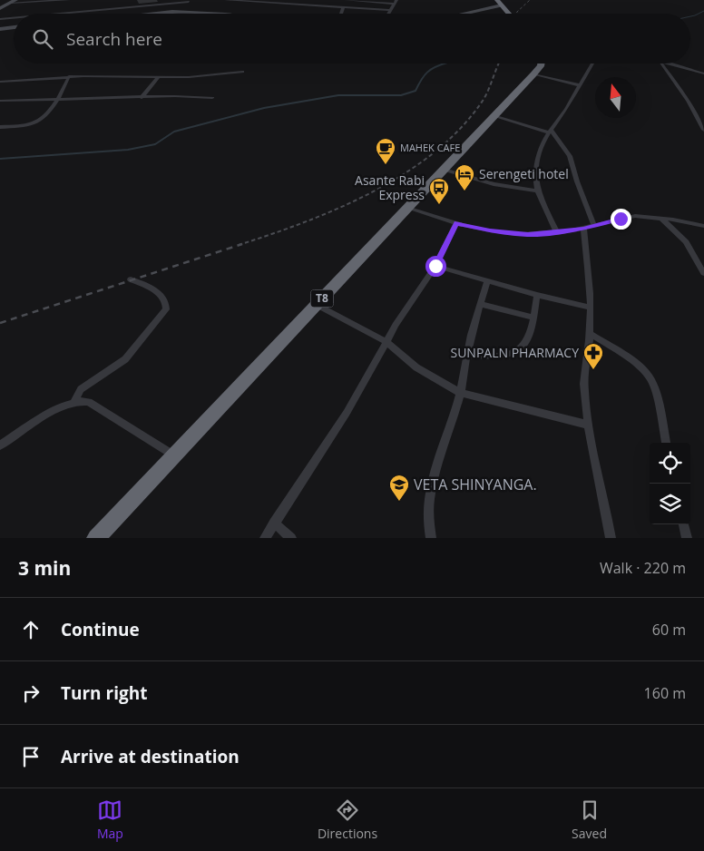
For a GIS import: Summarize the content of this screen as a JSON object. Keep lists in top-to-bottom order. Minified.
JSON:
{"streets":{"highway":["T8"]},"places":{"cafe":["MAHEK CAFE"],"hotel":["Serengeti hotel"],"bus stop":["Asante Rabi Express"],"pharmacy":["SUNPALN PHARMACY"],"school or university":["VETA SHINYANGA."]},"north":"top","page":{"search":"Search here","heading":["3 min","Walk · 220 m"],"list":[["Continue","60 m"],["Turn right","160 m"],"Arrive at destination"],"nav":["Map","Directions","Saved"]}}
